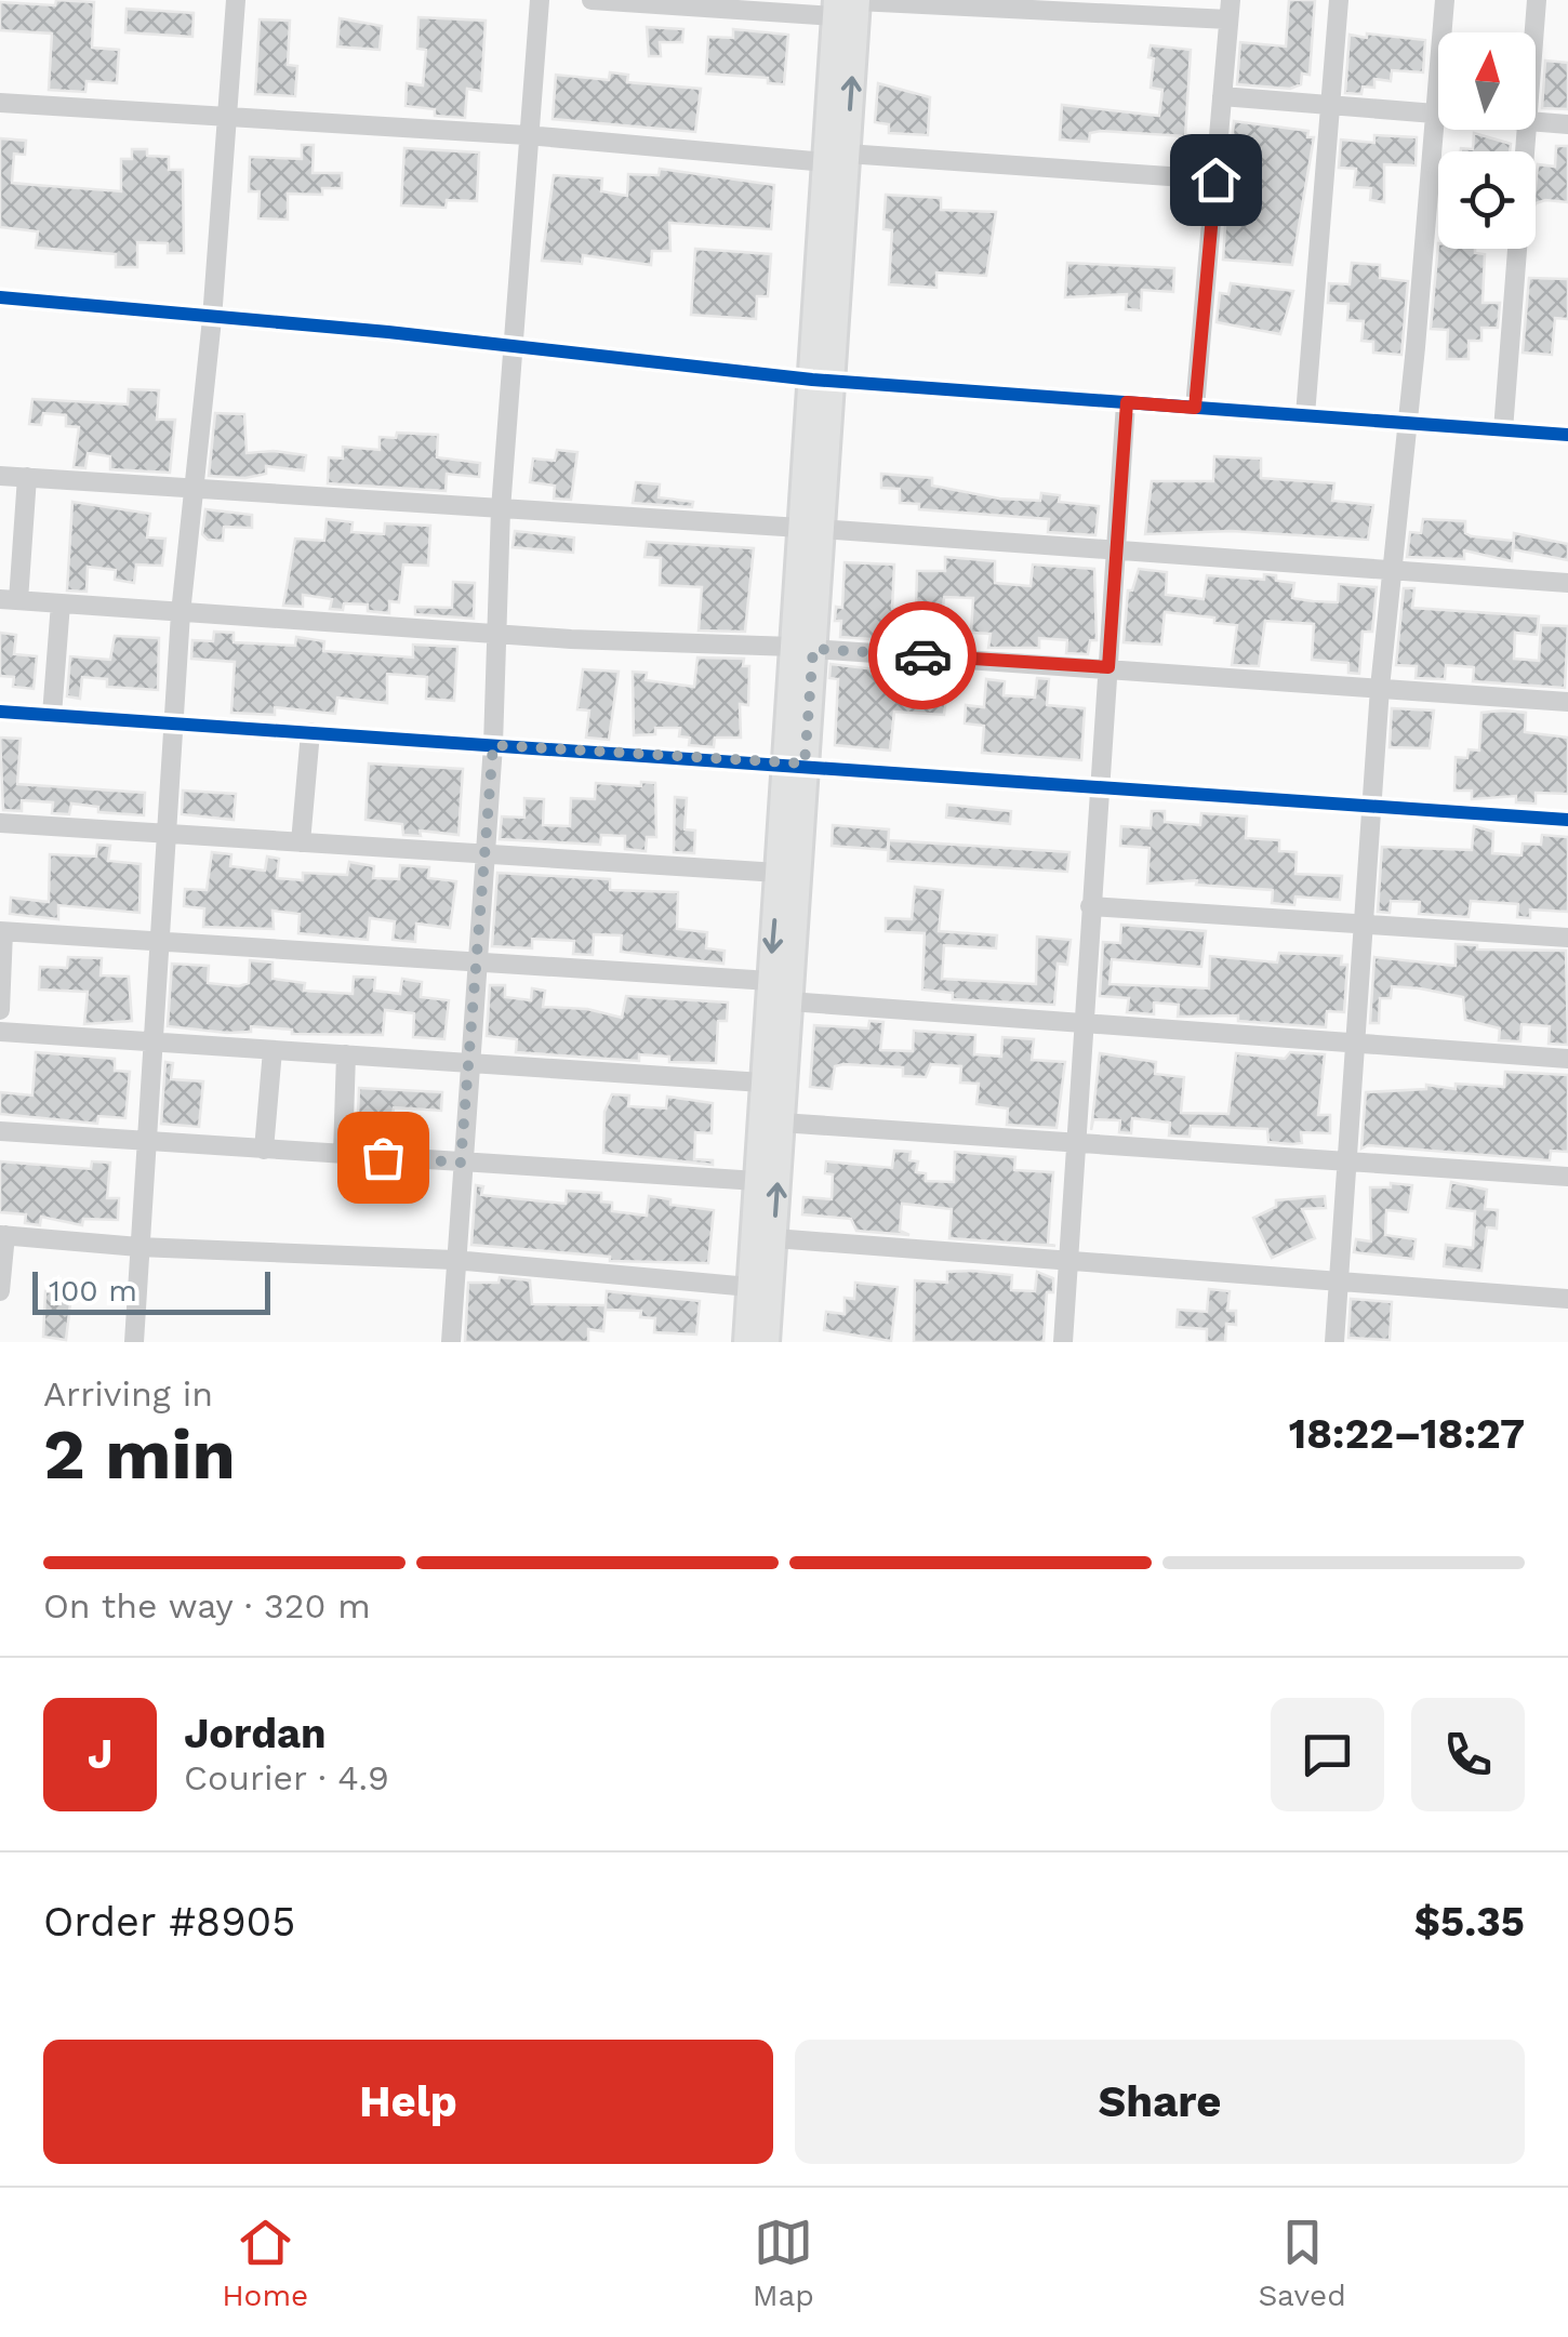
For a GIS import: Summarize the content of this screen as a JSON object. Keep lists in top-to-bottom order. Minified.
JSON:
{"scale_bar":"100 m","north":"top","page":{"scale":"100 m","heading":["2 min","Arriving in","18:22–18:27"],"panel":["Jordan","Courier · 4.9","Order #8905","$5.35"],"bar":"On the way · 320 m","round":"J","buttons":["Help","Share"],"tabs":["Home","Map","Saved"]}}
